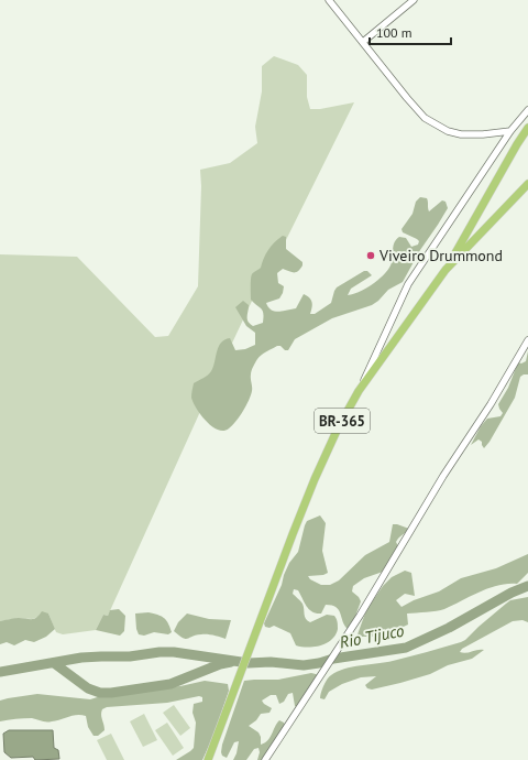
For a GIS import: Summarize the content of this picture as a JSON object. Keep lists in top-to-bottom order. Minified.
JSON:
{"streets":{"main road":["BR-365"]},"water":["Rio Tijuco"],"places":["Viveiro Drummond"],"scale_bar":"100 m"}
